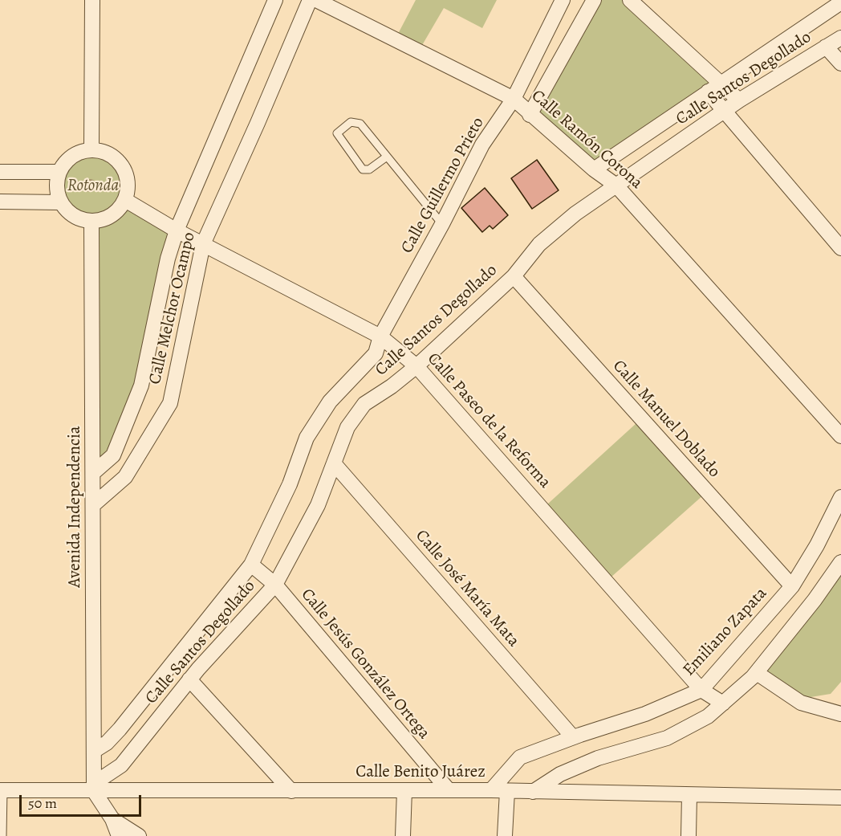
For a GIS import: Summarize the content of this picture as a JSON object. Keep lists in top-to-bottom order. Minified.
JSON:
{"streets":{"street":["Calle Santos Degollado","Calle Ramón Corona","Calle Guillermo Prieto","Calle Melchor Ocampo","Calle Manuel Doblado","Calle Paseo de la Reforma","Avenida Independencia","Calle José María Mata","Emiliano Zapata","Calle Jesús González Ortega","Calle Benito Juárez"]},"crossings":[["Calle Santos Degollado","Calle Ramón Corona"],["Calle Santos Degollado","Calle Guillermo Prieto"],["Calle Santos Degollado","Calle Manuel Doblado"],["Calle Santos Degollado","Calle Paseo de la Reforma"],["Calle Santos Degollado","Avenida Independencia"],["Calle Santos Degollado","Calle José María Mata"],["Calle Santos Degollado","Calle Jesús González Ortega"],["Calle Santos Degollado","Calle Benito Juárez"],["Calle Ramón Corona","Calle Guillermo Prieto"],["Calle Guillermo Prieto","Calle Paseo de la Reforma"],["Calle Melchor Ocampo","Calle Paseo de la Reforma"],["Calle Melchor Ocampo","Avenida Independencia"],["Calle Manuel Doblado","Emiliano Zapata"],["Calle Paseo de la Reforma","Avenida Independencia"],["Calle Paseo de la Reforma","Emiliano Zapata"],["Avenida Independencia","Calle Benito Juárez"],["Calle José María Mata","Emiliano Zapata"],["Emiliano Zapata","Calle Benito Juárez"],["Calle Jesús González Ortega","Calle Benito Juárez"]],"parks":["Rotonda"],"scale_bar":"50 m"}
